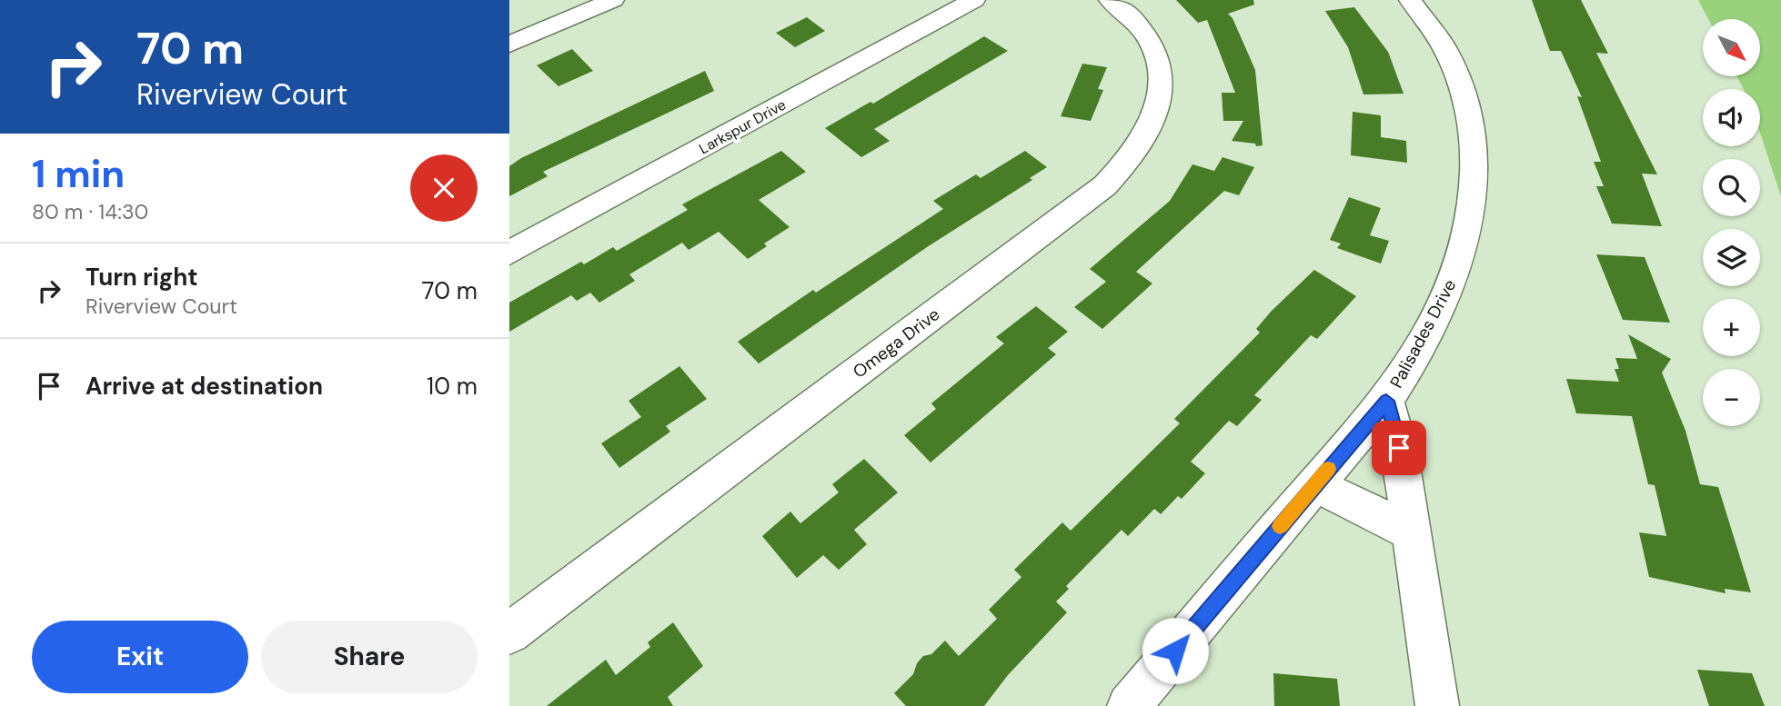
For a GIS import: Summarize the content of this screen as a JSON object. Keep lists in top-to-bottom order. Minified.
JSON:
{"streets":{"street":["Larkspur Drive","Palisades Drive","Omega Drive"]},"north":"bottom right","page":{"turn":["70 m","Riverview Court"],"map_buttons":["+","−"],"heading":["1 min","80 m · 14:30"],"list":[{"name":"Turn right","note":"Riverview Court","value":"70 m"},{"name":"Arrive at destination","value":"10 m"}],"buttons":["Exit","Share"]}}
